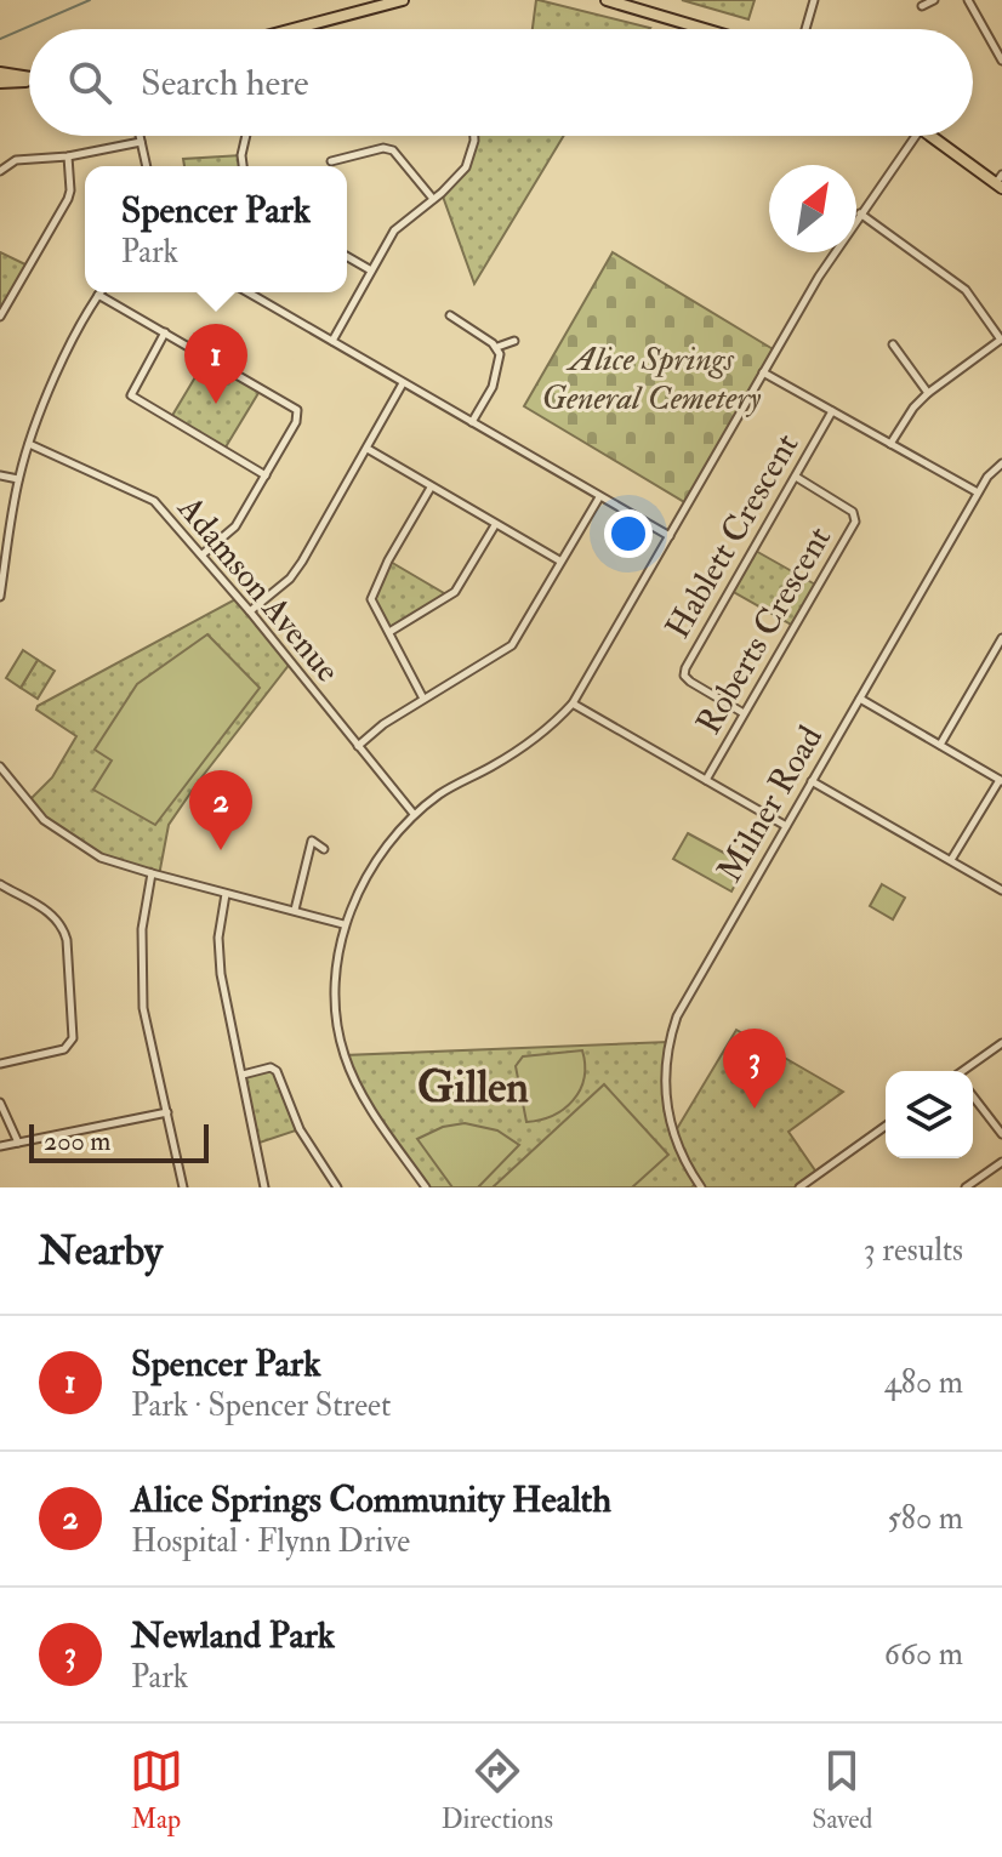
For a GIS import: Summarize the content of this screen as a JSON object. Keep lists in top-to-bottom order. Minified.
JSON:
{"streets":{"street":["Hablett Crescent","Adamson Avenue","Roberts Crescent","Milner Road"]},"crossings":[["Hablett Crescent","Roberts Crescent"]],"districts":["Gillen"],"parks":["Alice Springs General Cemetery"],"scale_bar":"200 m","north":"top right","page":{"search":"Search here","popup":["Spencer Park","Park"],"pins":["1","2","3"],"scale":"200 m","heading":["Nearby","3 results"],"list":[{"mark":"1","name":"Spencer Park","note":"Park · Spencer Street","value":"480 m"},{"mark":"2","name":"Alice Springs Community Health","note":"Hospital · Flynn Drive","value":"580 m"},{"mark":"3","name":"Newland Park","note":"Park","value":"660 m"}],"nav":["Map","Directions","Saved"]}}
